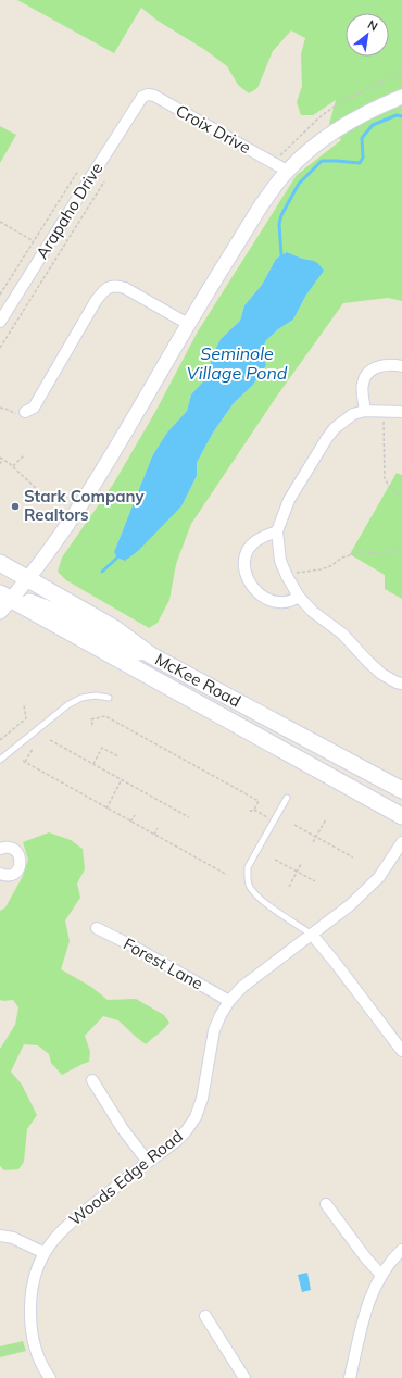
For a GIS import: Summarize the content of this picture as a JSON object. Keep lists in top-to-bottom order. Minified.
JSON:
{"streets":{"main road":["McKee Road"],"street":["Croix Drive","Arapaho Drive","Forest Lane","Woods Edge Road"]},"crossings":[["Croix Drive","Arapaho Drive"],["Forest Lane","Woods Edge Road"]],"water":["Seminole Village Pond"],"places":["Stark Company Realtors"],"north":"top right"}
